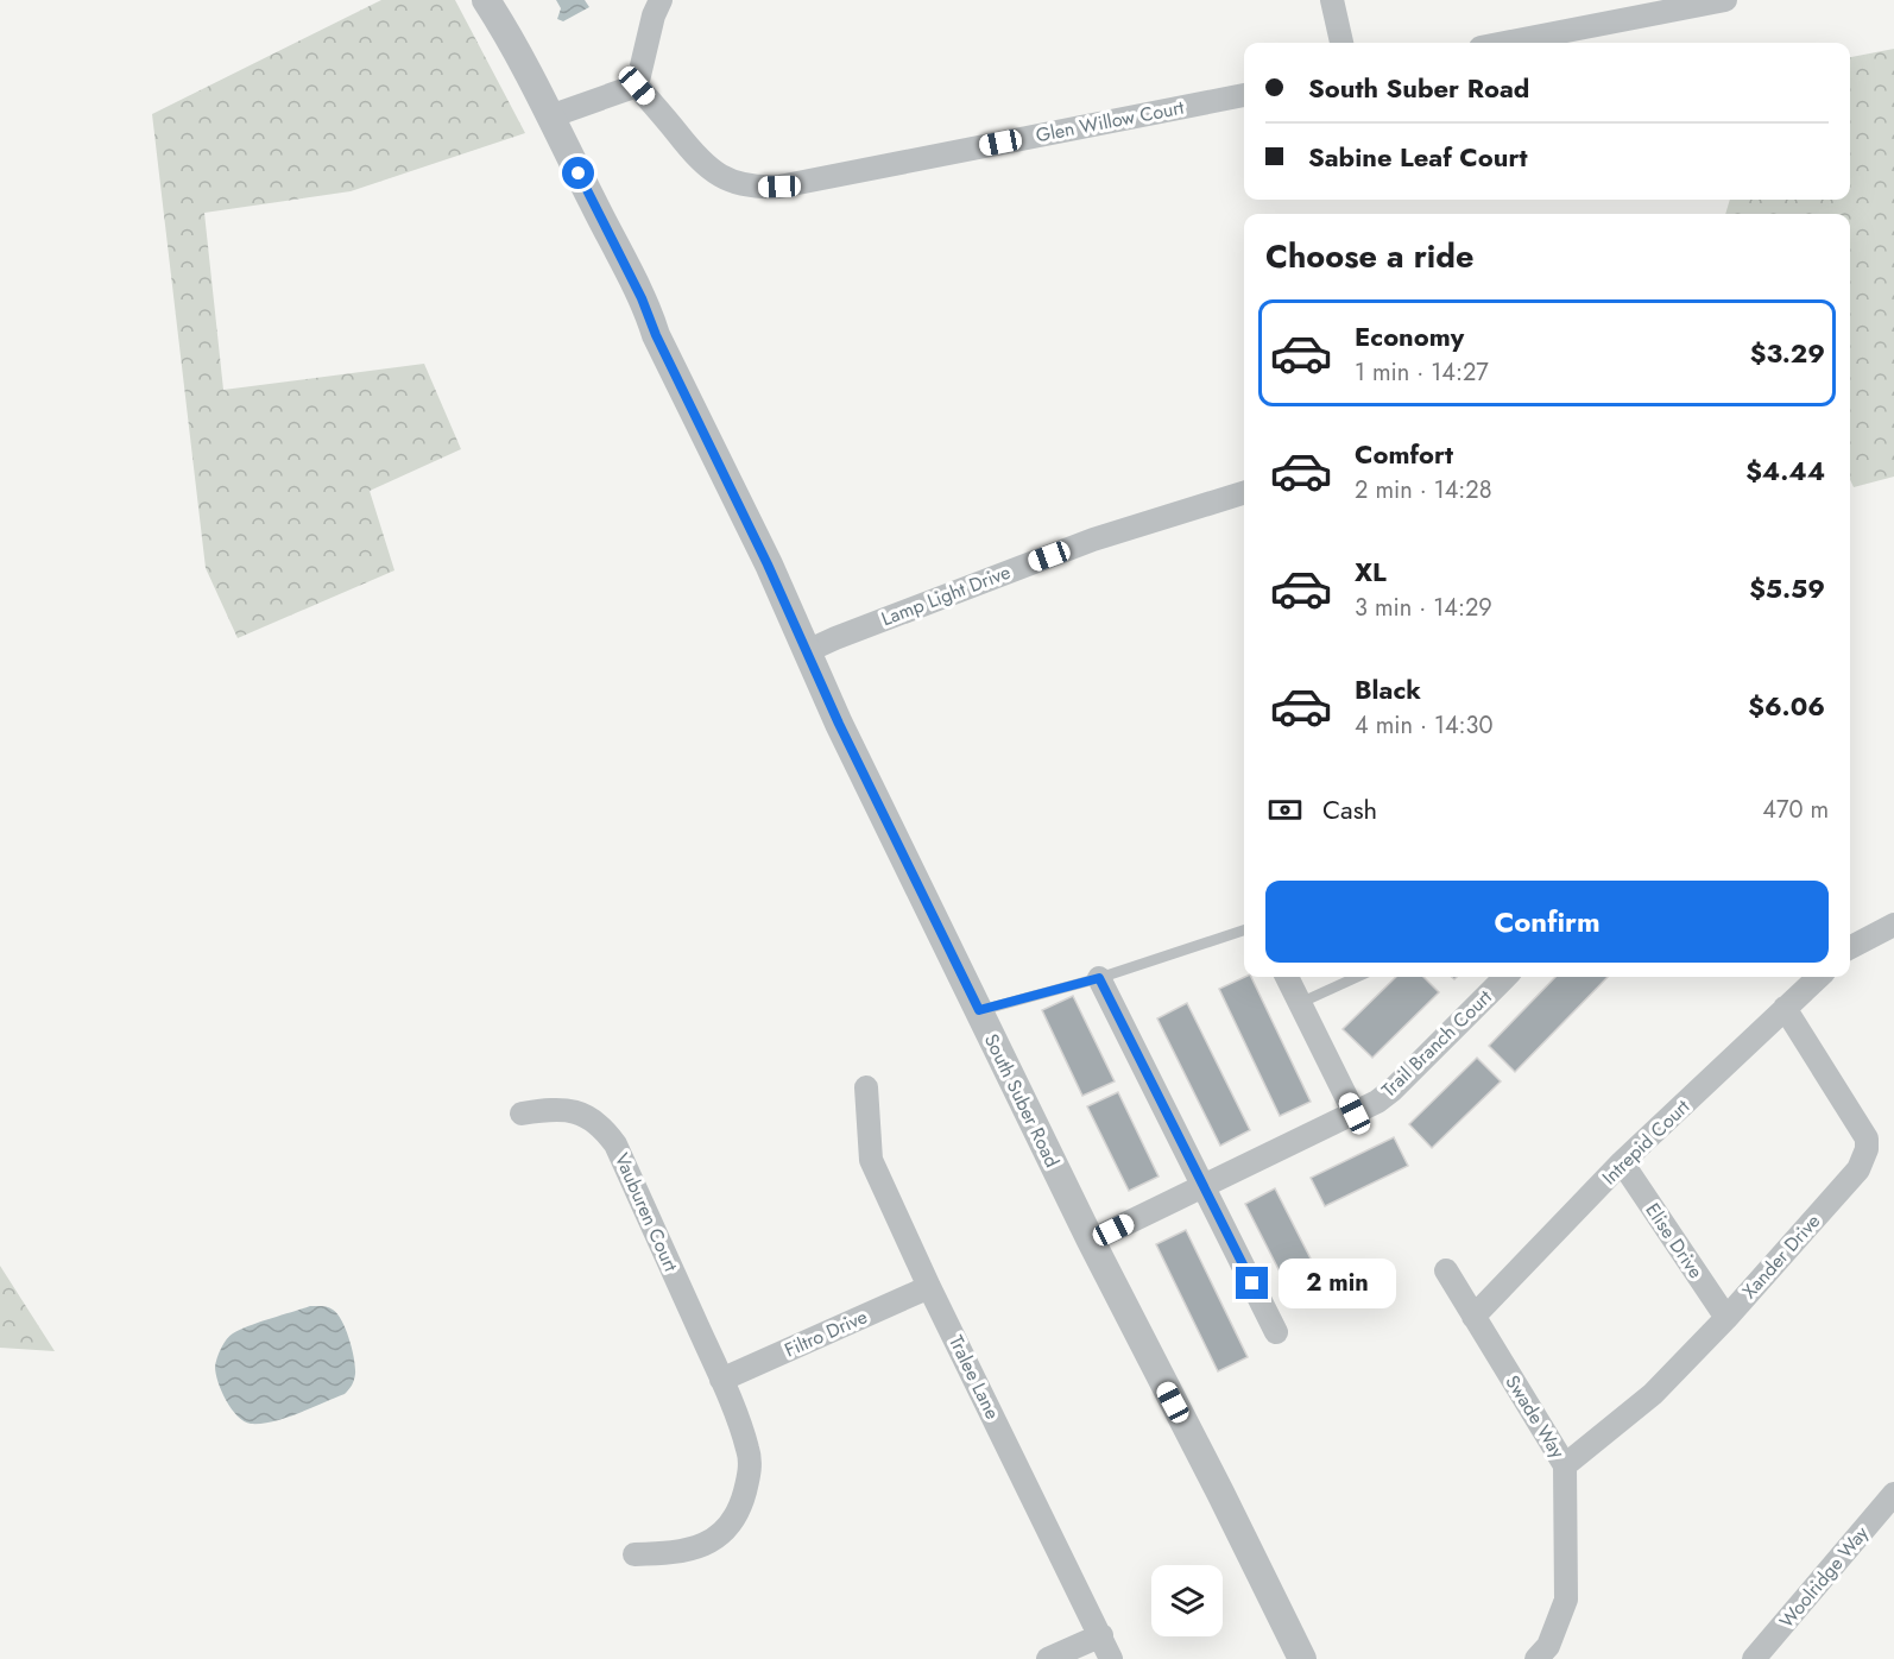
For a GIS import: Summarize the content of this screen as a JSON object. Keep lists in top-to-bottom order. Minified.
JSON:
{"streets":{"street":["Glen Willow Court","Lamp Light Drive","Trail Branch Court","South Suber Road","Intrepid Court","Vauburen Court","Elise Drive","Xander Drive","Filtro Drive","Tralee Lane","Swade Way","Woolridge Way"]},"crossings":[["Lamp Light Drive","South Suber Road"],["Trail Branch Court","South Suber Road"],["Intrepid Court","Elise Drive"],["Intrepid Court","Xander Drive"],["Intrepid Court","Swade Way"],["Vauburen Court","Filtro Drive"],["Elise Drive","Xander Drive"],["Xander Drive","Swade Way"],["Filtro Drive","Tralee Lane"]],"page":{"banner":["South Suber Road","Sabine Leaf Court"],"heading":"Choose a ride","list":[{"name":"Economy","note":"1 min · 14:27","value":"$3.29"},{"name":"Comfort","note":"2 min · 14:28","value":"$4.44"},{"name":"XL","note":"3 min · 14:29","value":"$5.59"},{"name":"Black","note":"4 min · 14:30","value":"$6.06"}],"pay":["Cash","470 m"],"buttons":"Confirm","bubble":"2 min"}}
